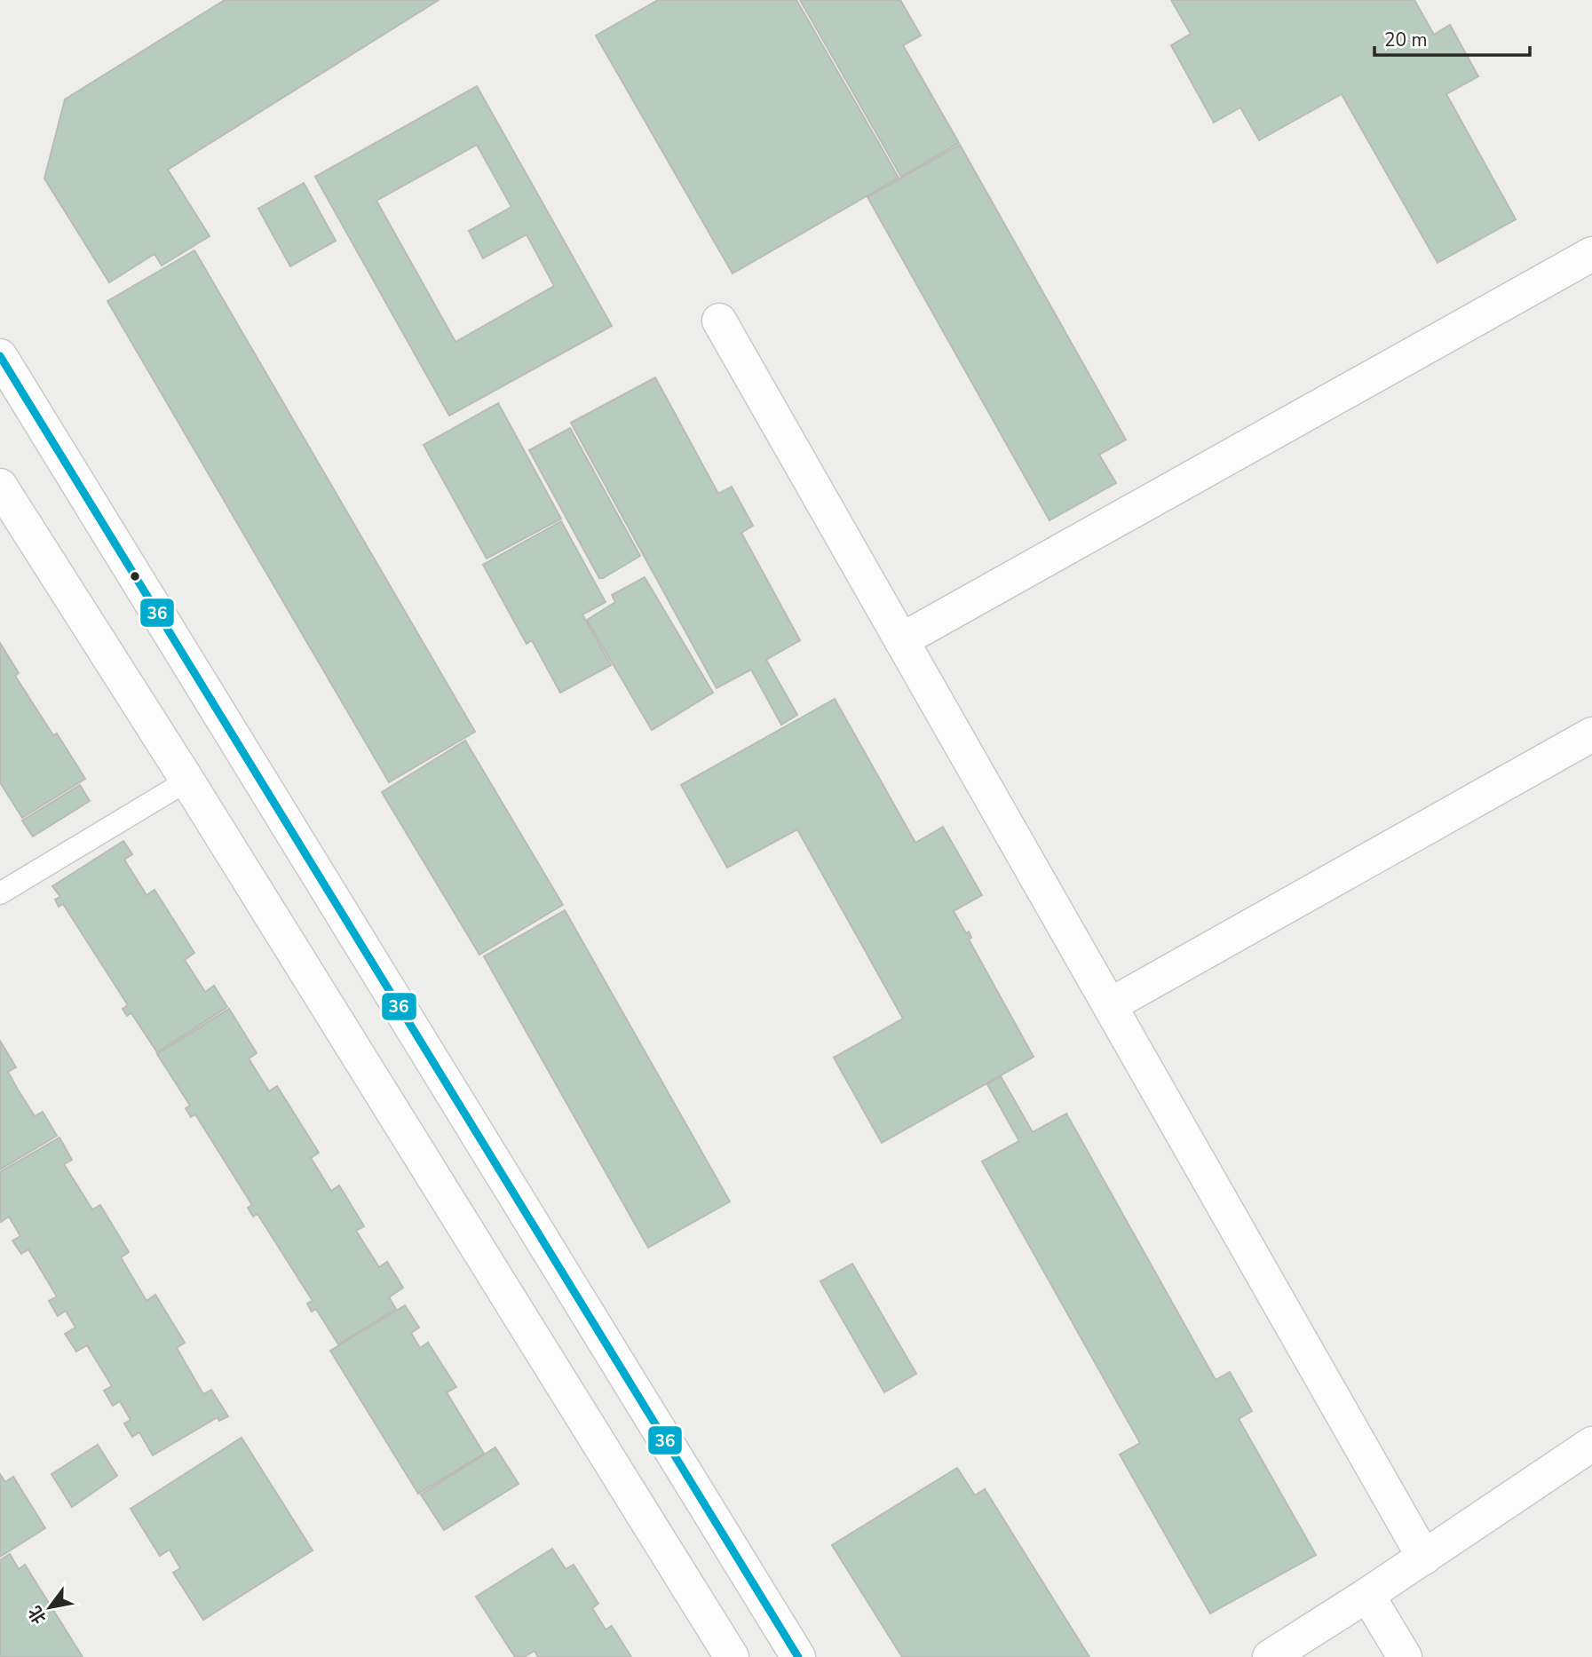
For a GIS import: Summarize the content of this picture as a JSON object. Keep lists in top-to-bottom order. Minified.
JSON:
{"lines":["transit line 36"],"scale_bar":"20 m","north":"bottom left"}
